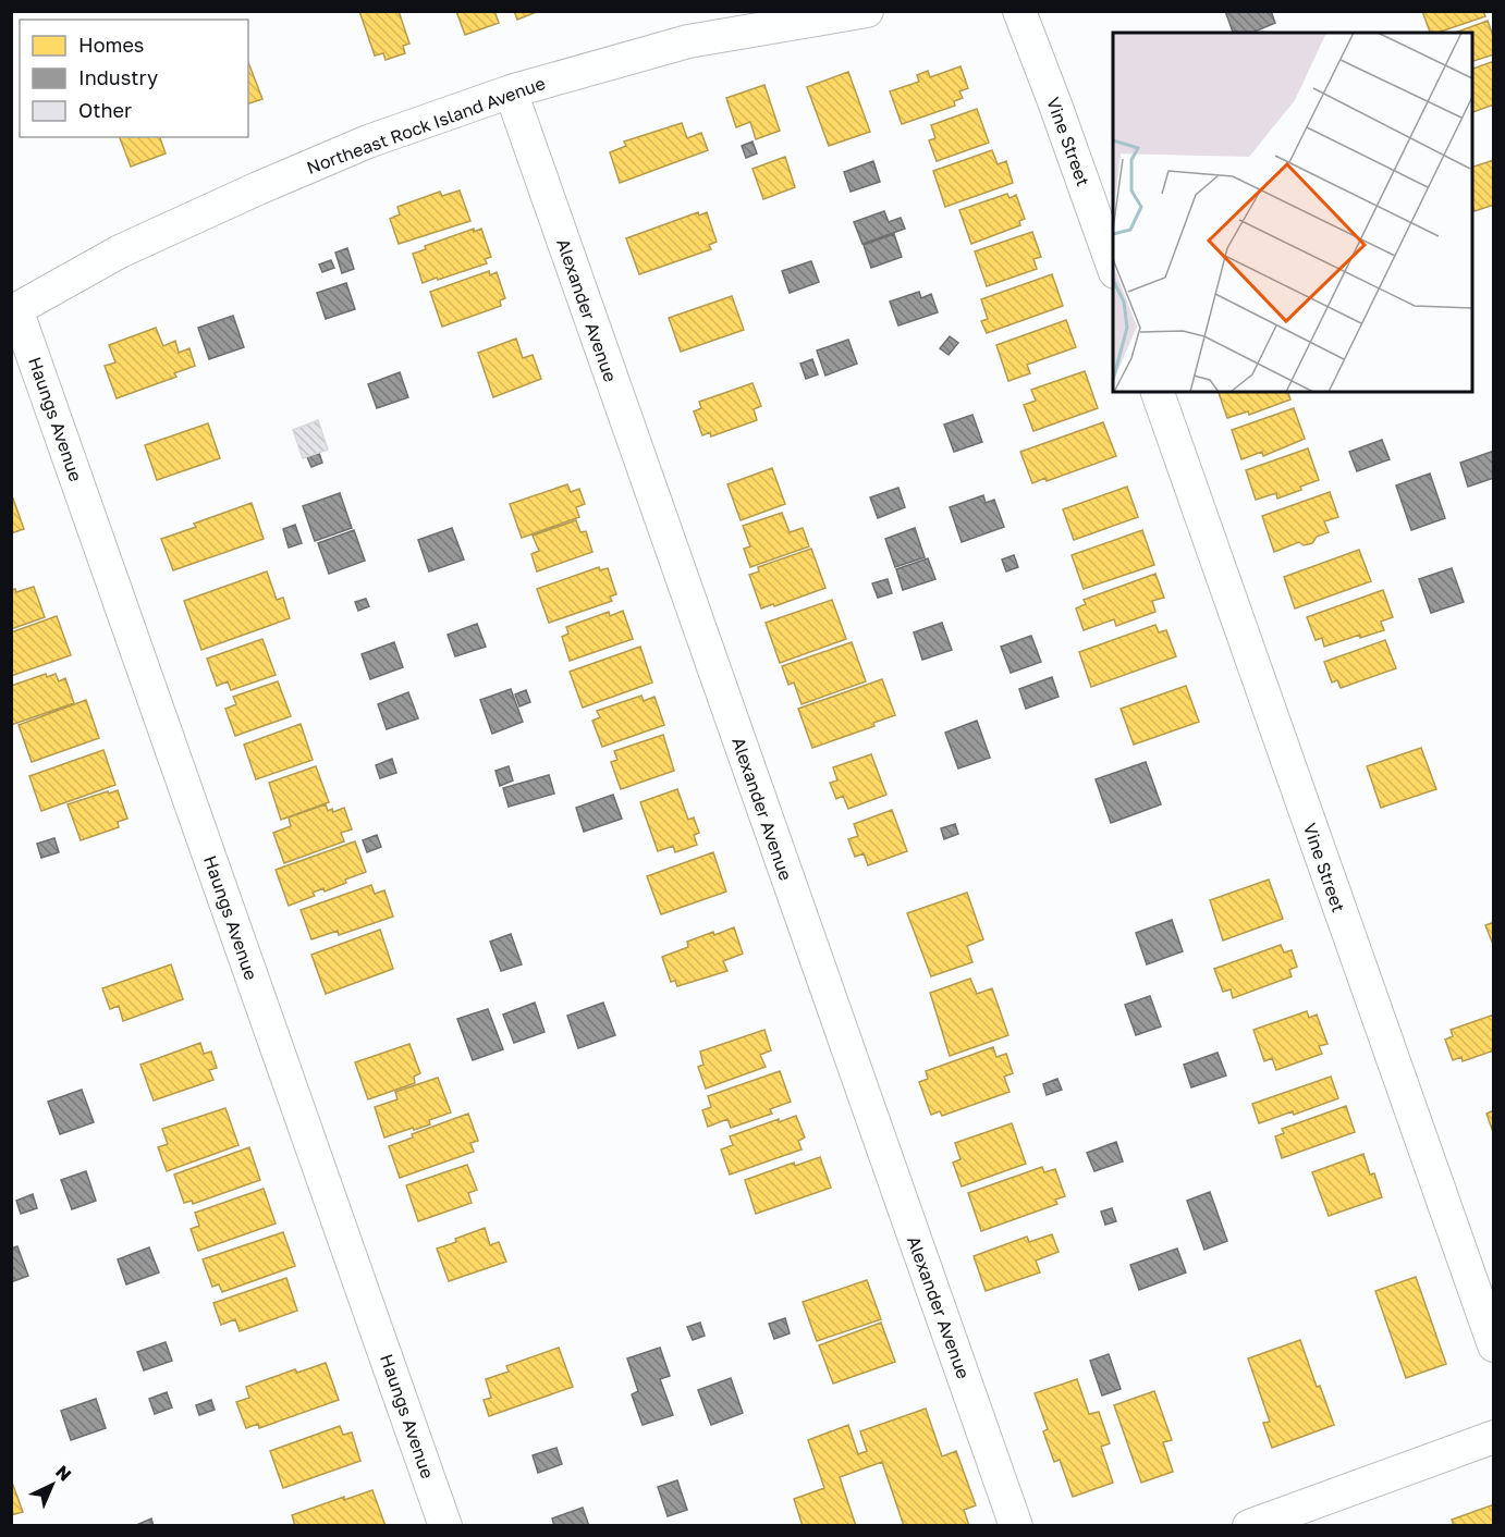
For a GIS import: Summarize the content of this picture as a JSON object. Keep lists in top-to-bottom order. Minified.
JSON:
{"streets":{"street":["Northeast Rock Island Avenue","Vine Street","Alexander Avenue","Haungs Avenue"]},"crossings":[["Northeast Rock Island Avenue","Alexander Avenue"],["Northeast Rock Island Avenue","Haungs Avenue"]],"legend":["Homes","Industry","Other"],"north":"top right"}
